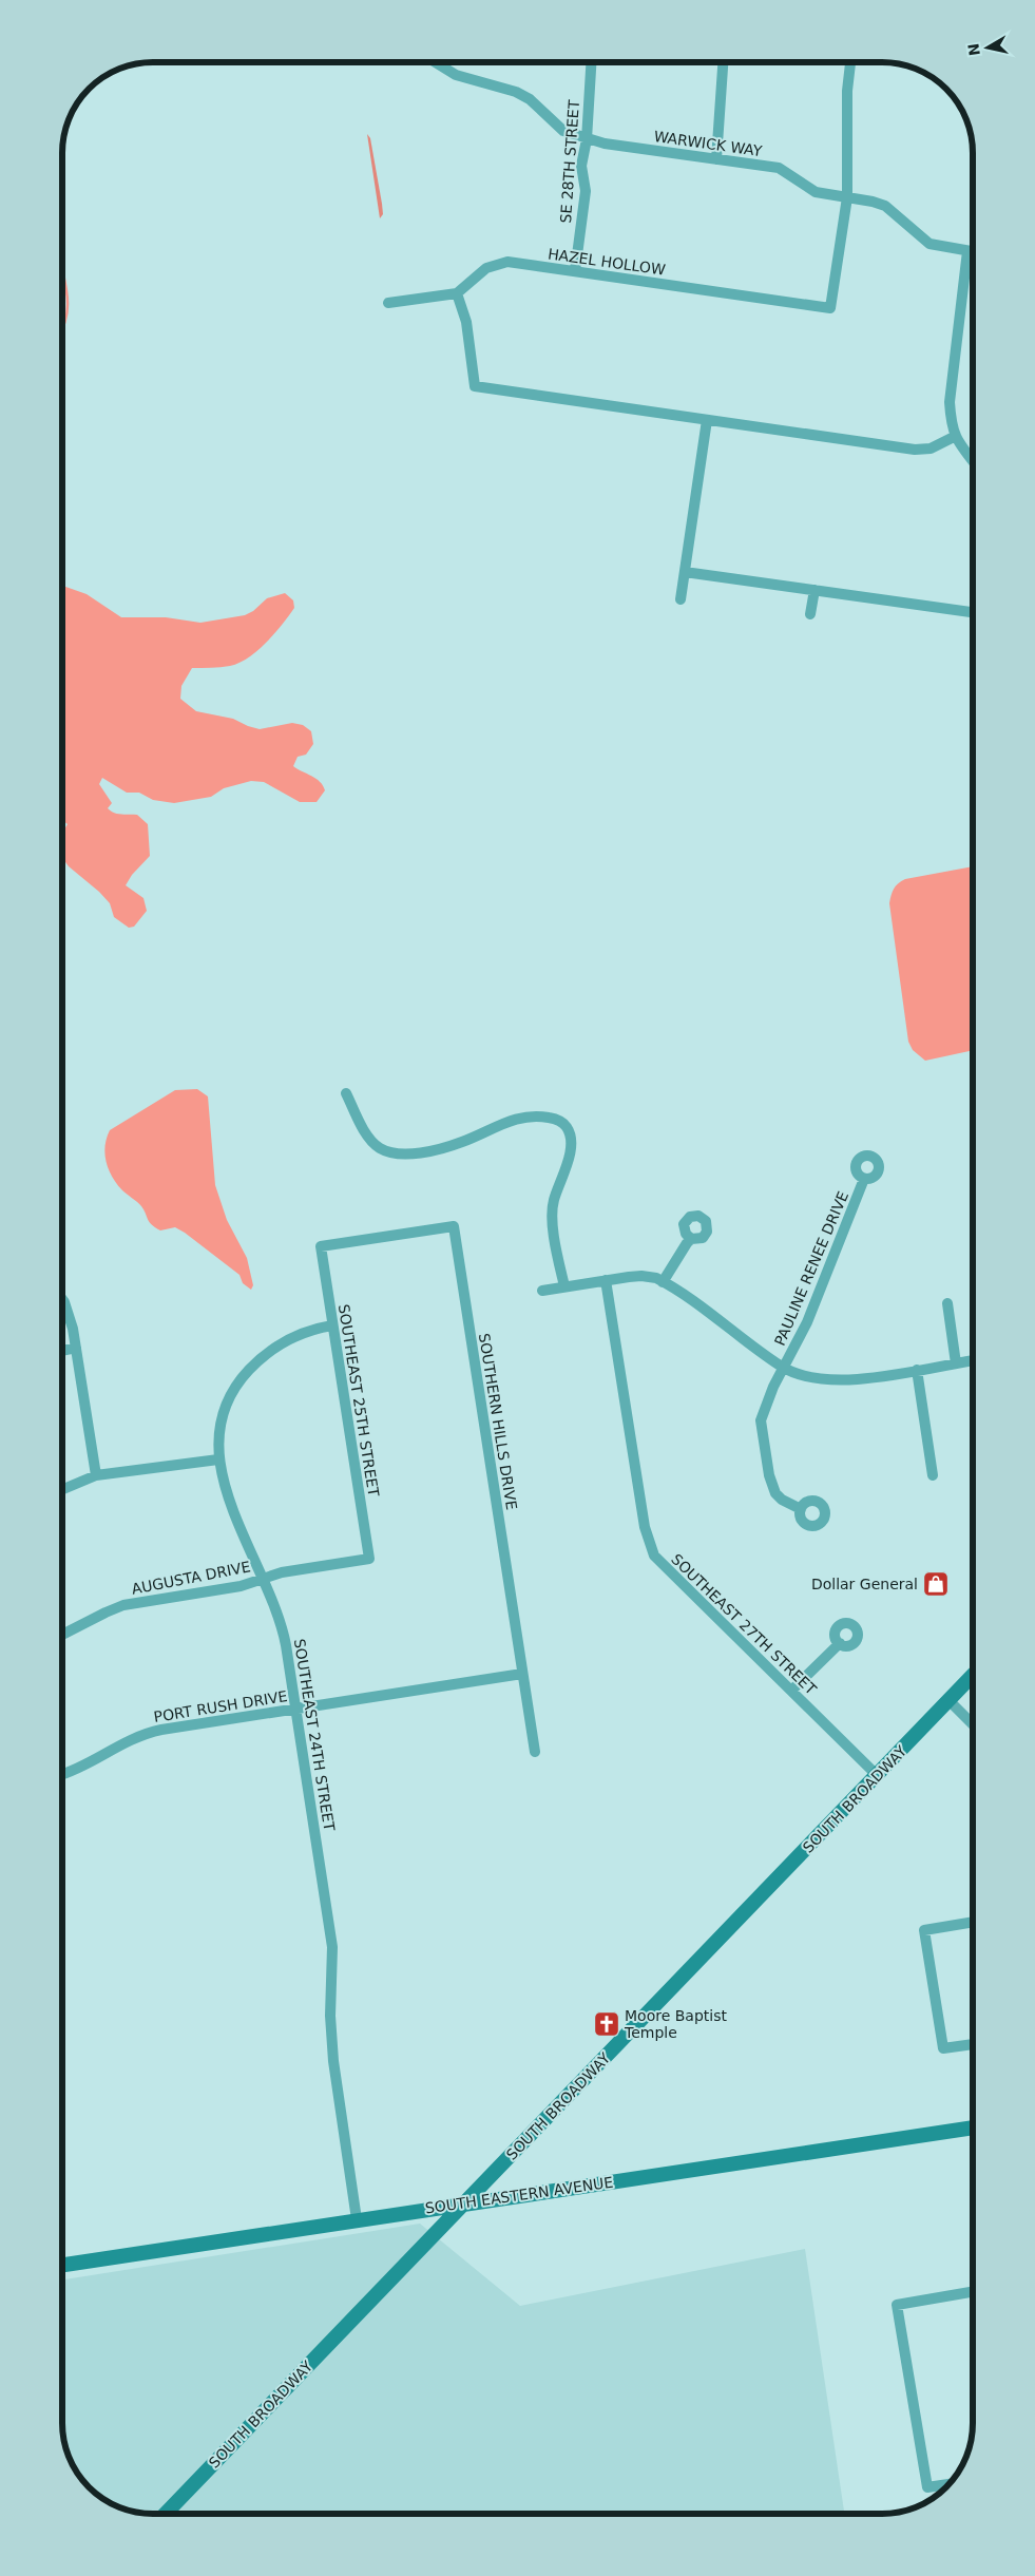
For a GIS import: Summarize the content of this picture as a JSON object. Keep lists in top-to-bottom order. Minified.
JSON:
{"streets":{"street":["WARWICK WAY","SE 28TH STREET","HAZEL HOLLOW","PAULINE RENEE DRIVE","SOUTHEAST 25TH STREET","SOUTHERN HILLS DRIVE","AUGUSTA DRIVE","SOUTHEAST 27TH STREET","PORT RUSH DRIVE","SOUTHEAST 24TH STREET","SOUTH BROADWAY","SOUTH EASTERN AVENUE"]},"crossings":[["WARWICK WAY","SE 28TH STREET"],["WARWICK WAY","HAZEL HOLLOW"],["SE 28TH STREET","HAZEL HOLLOW"],["SOUTHEAST 25TH STREET","SOUTHERN HILLS DRIVE"],["SOUTHEAST 25TH STREET","AUGUSTA DRIVE"],["SOUTHEAST 25TH STREET","SOUTHEAST 24TH STREET"],["SOUTHERN HILLS DRIVE","PORT RUSH DRIVE"],["AUGUSTA DRIVE","SOUTHEAST 24TH STREET"],["SOUTHEAST 27TH STREET","SOUTH BROADWAY"],["PORT RUSH DRIVE","SOUTHEAST 24TH STREET"],["SOUTHEAST 24TH STREET","SOUTH EASTERN AVENUE"],["SOUTH BROADWAY","SOUTH EASTERN AVENUE"]],"places":{"shop":["Dollar General"],"church":["Moore Baptist Temple"]},"north":"left"}
